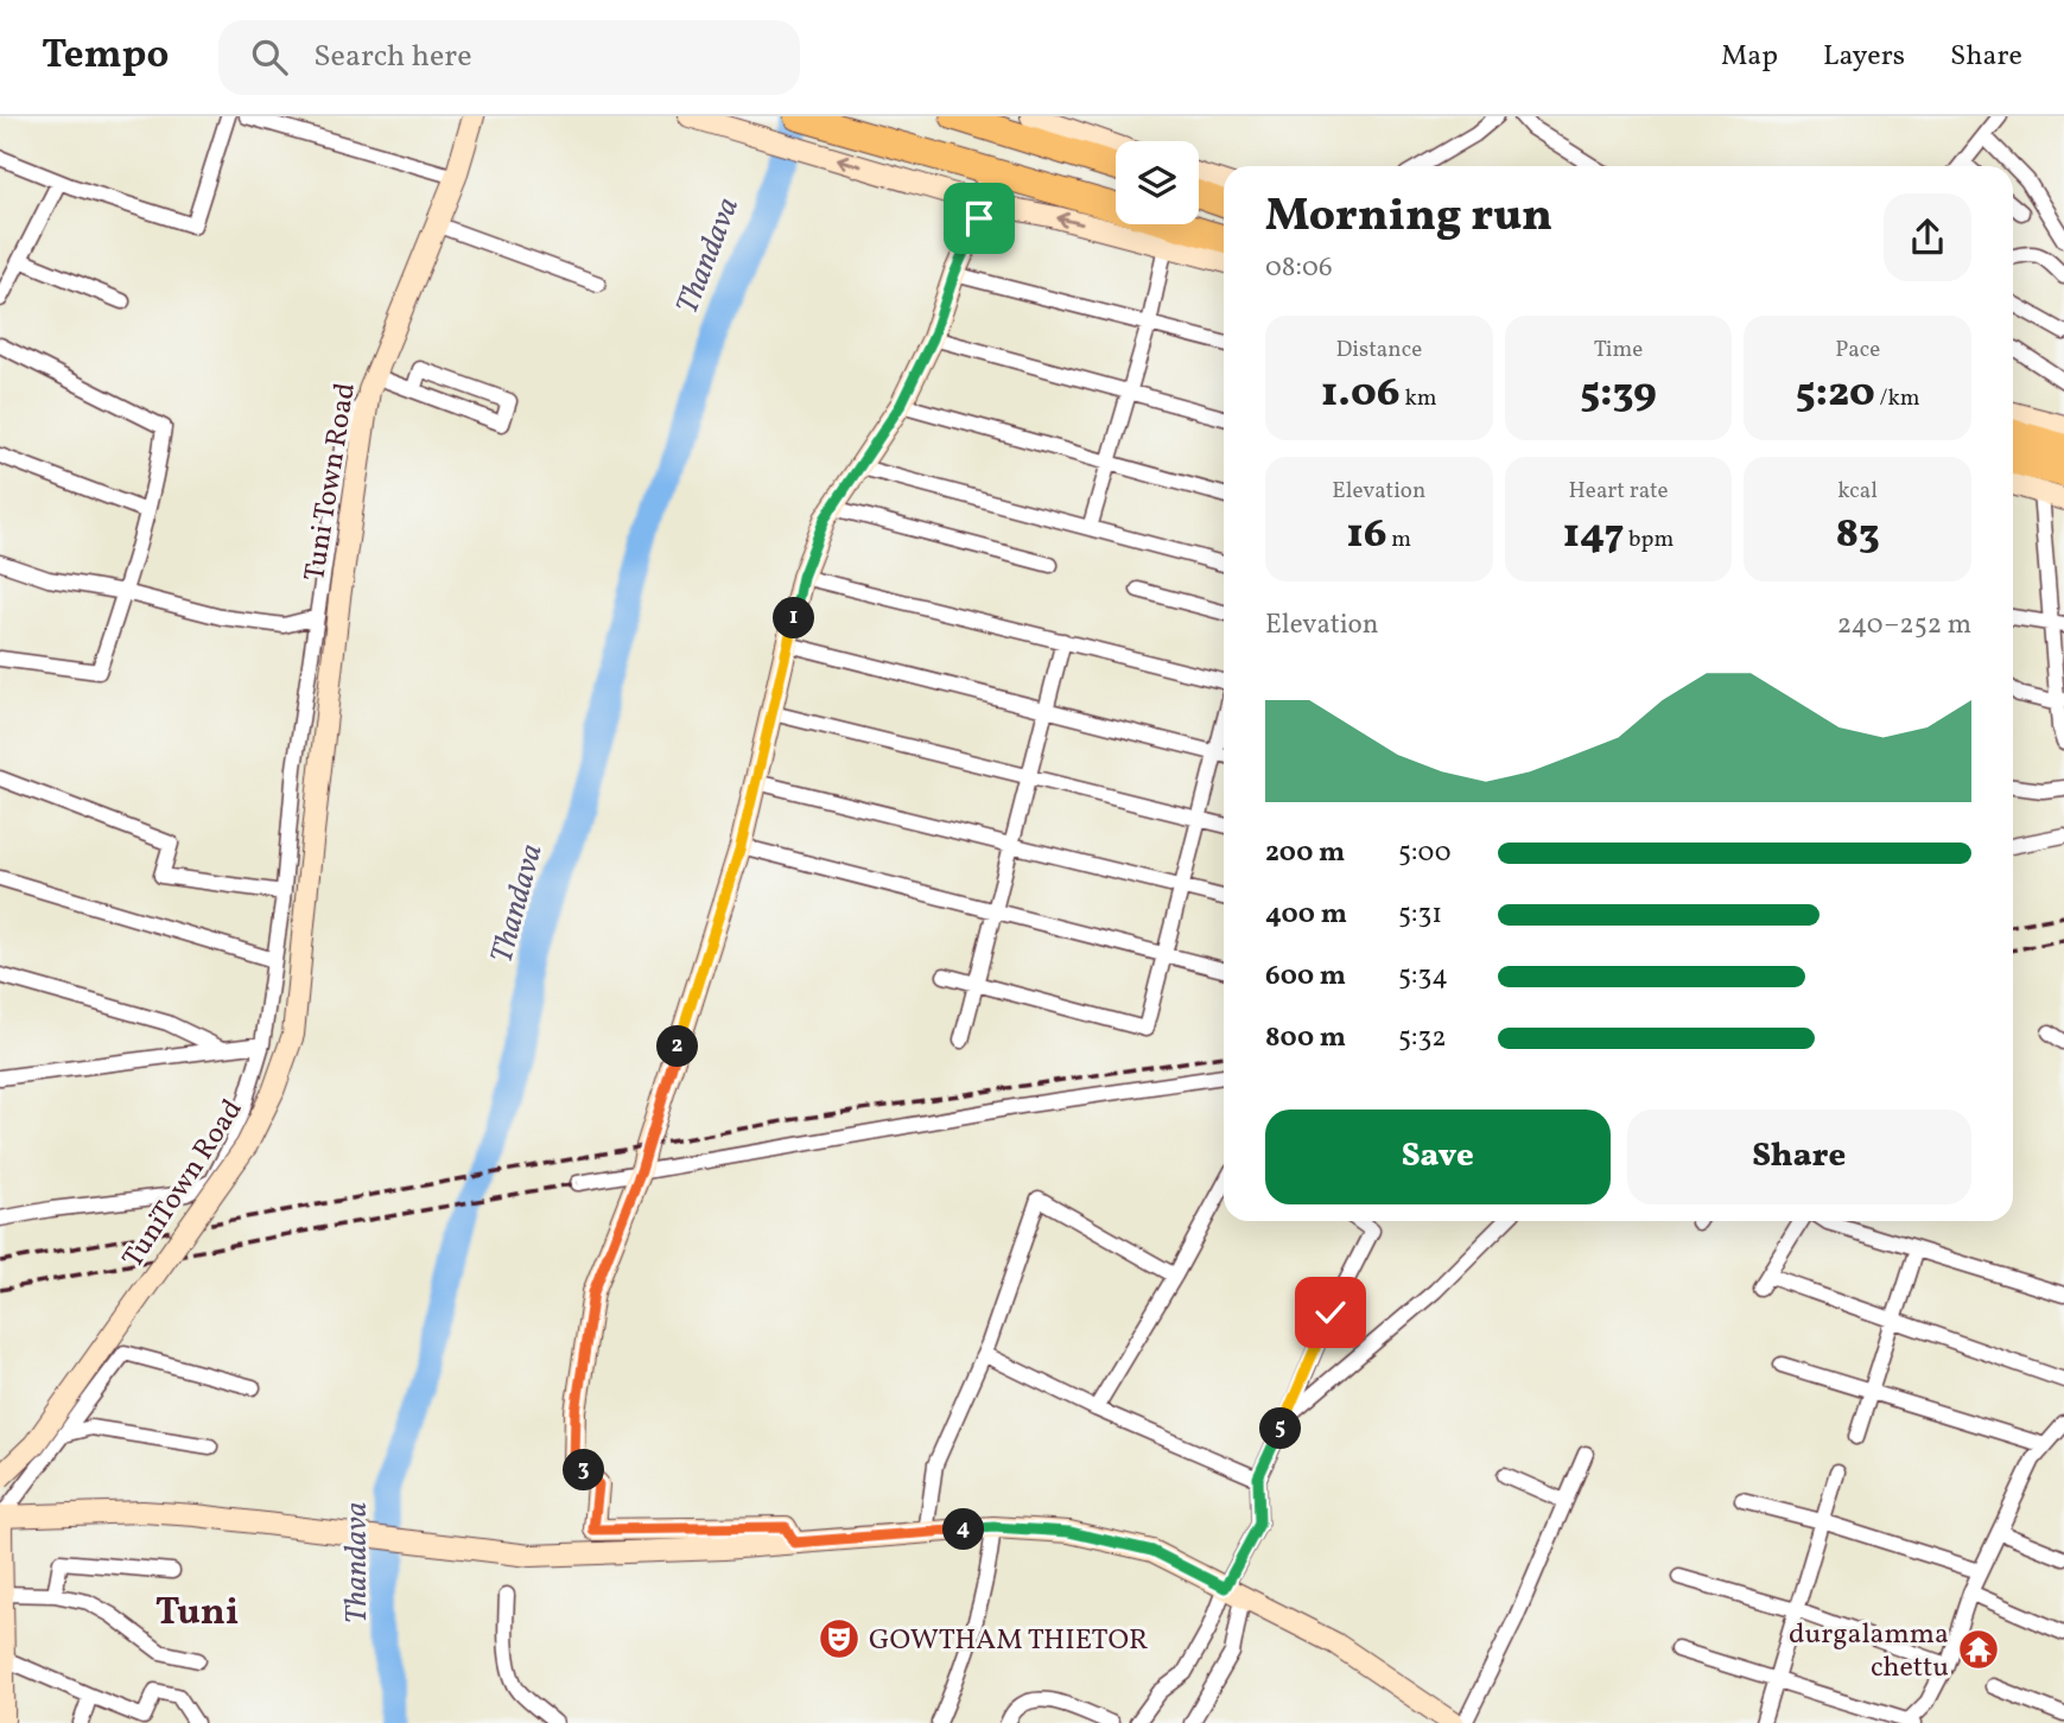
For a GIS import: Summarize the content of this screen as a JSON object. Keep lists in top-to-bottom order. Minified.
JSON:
{"streets":{"street":["Tuni Town Road","TuniTown Road"]},"crossings":[["Tuni Town Road","TuniTown Road"]],"districts":["Tuni"],"water":["Thandava"],"places":{"theatre":["GOWTHAM THIETOR"],"temple":["durgalamma chettu"]},"page":{"header":"Tempo","search":"Search here","nav":["Map","Layers","Share"],"heading":["Morning run","08:06"],"stats":[["Distance","1.06 km"],["Time","5:39"],["Pace","5:20 /km"],["Elevation","16 m"],["Heart rate","147 bpm"],["kcal","83"]],"chart":["Elevation","240–252 m"],"pins":["1","2","5","3","4"],"list":[{"name":"200 m","note":"5:00"},{"name":"400 m","note":"5:31"},{"name":"600 m","note":"5:34"},{"name":"800 m","note":"5:32"}],"buttons":["Save","Share"]}}
